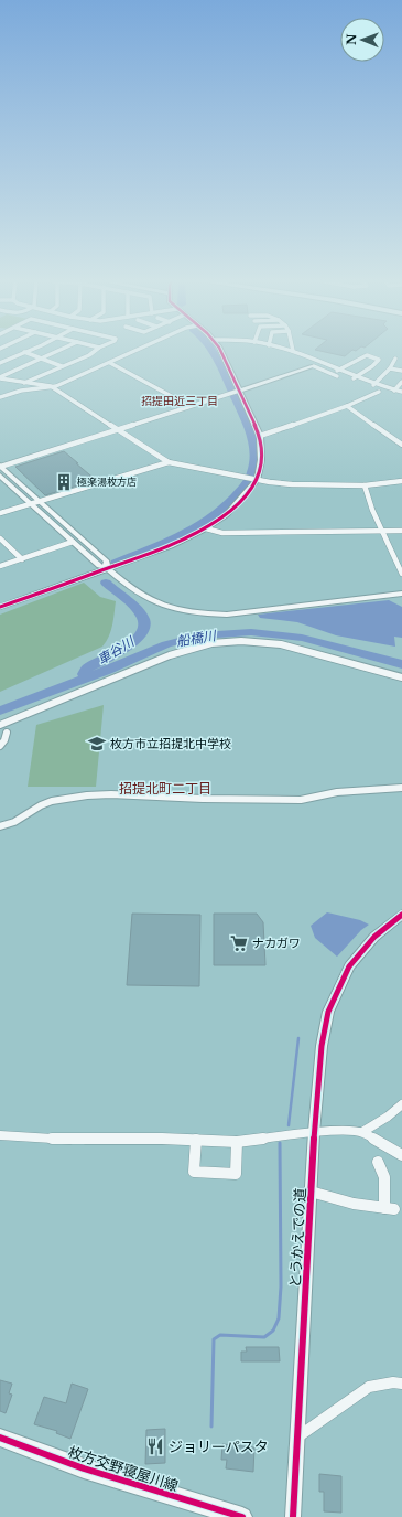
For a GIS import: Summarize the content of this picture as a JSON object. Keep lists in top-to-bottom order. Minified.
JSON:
{"streets":{"main road":["枚方交野寝屋川線"],"street":["とうかえでの道"]},"districts":["招提田近三丁目","招提北町二丁目"],"water":["船橋川","車谷川"],"places":{"building":["極楽湯枚方店"],"school or university":["枚方市立招提北中学校"],"supermarket":["ナカガワ"],"restaurant":["ジョリーパスタ"]},"north":"left"}
